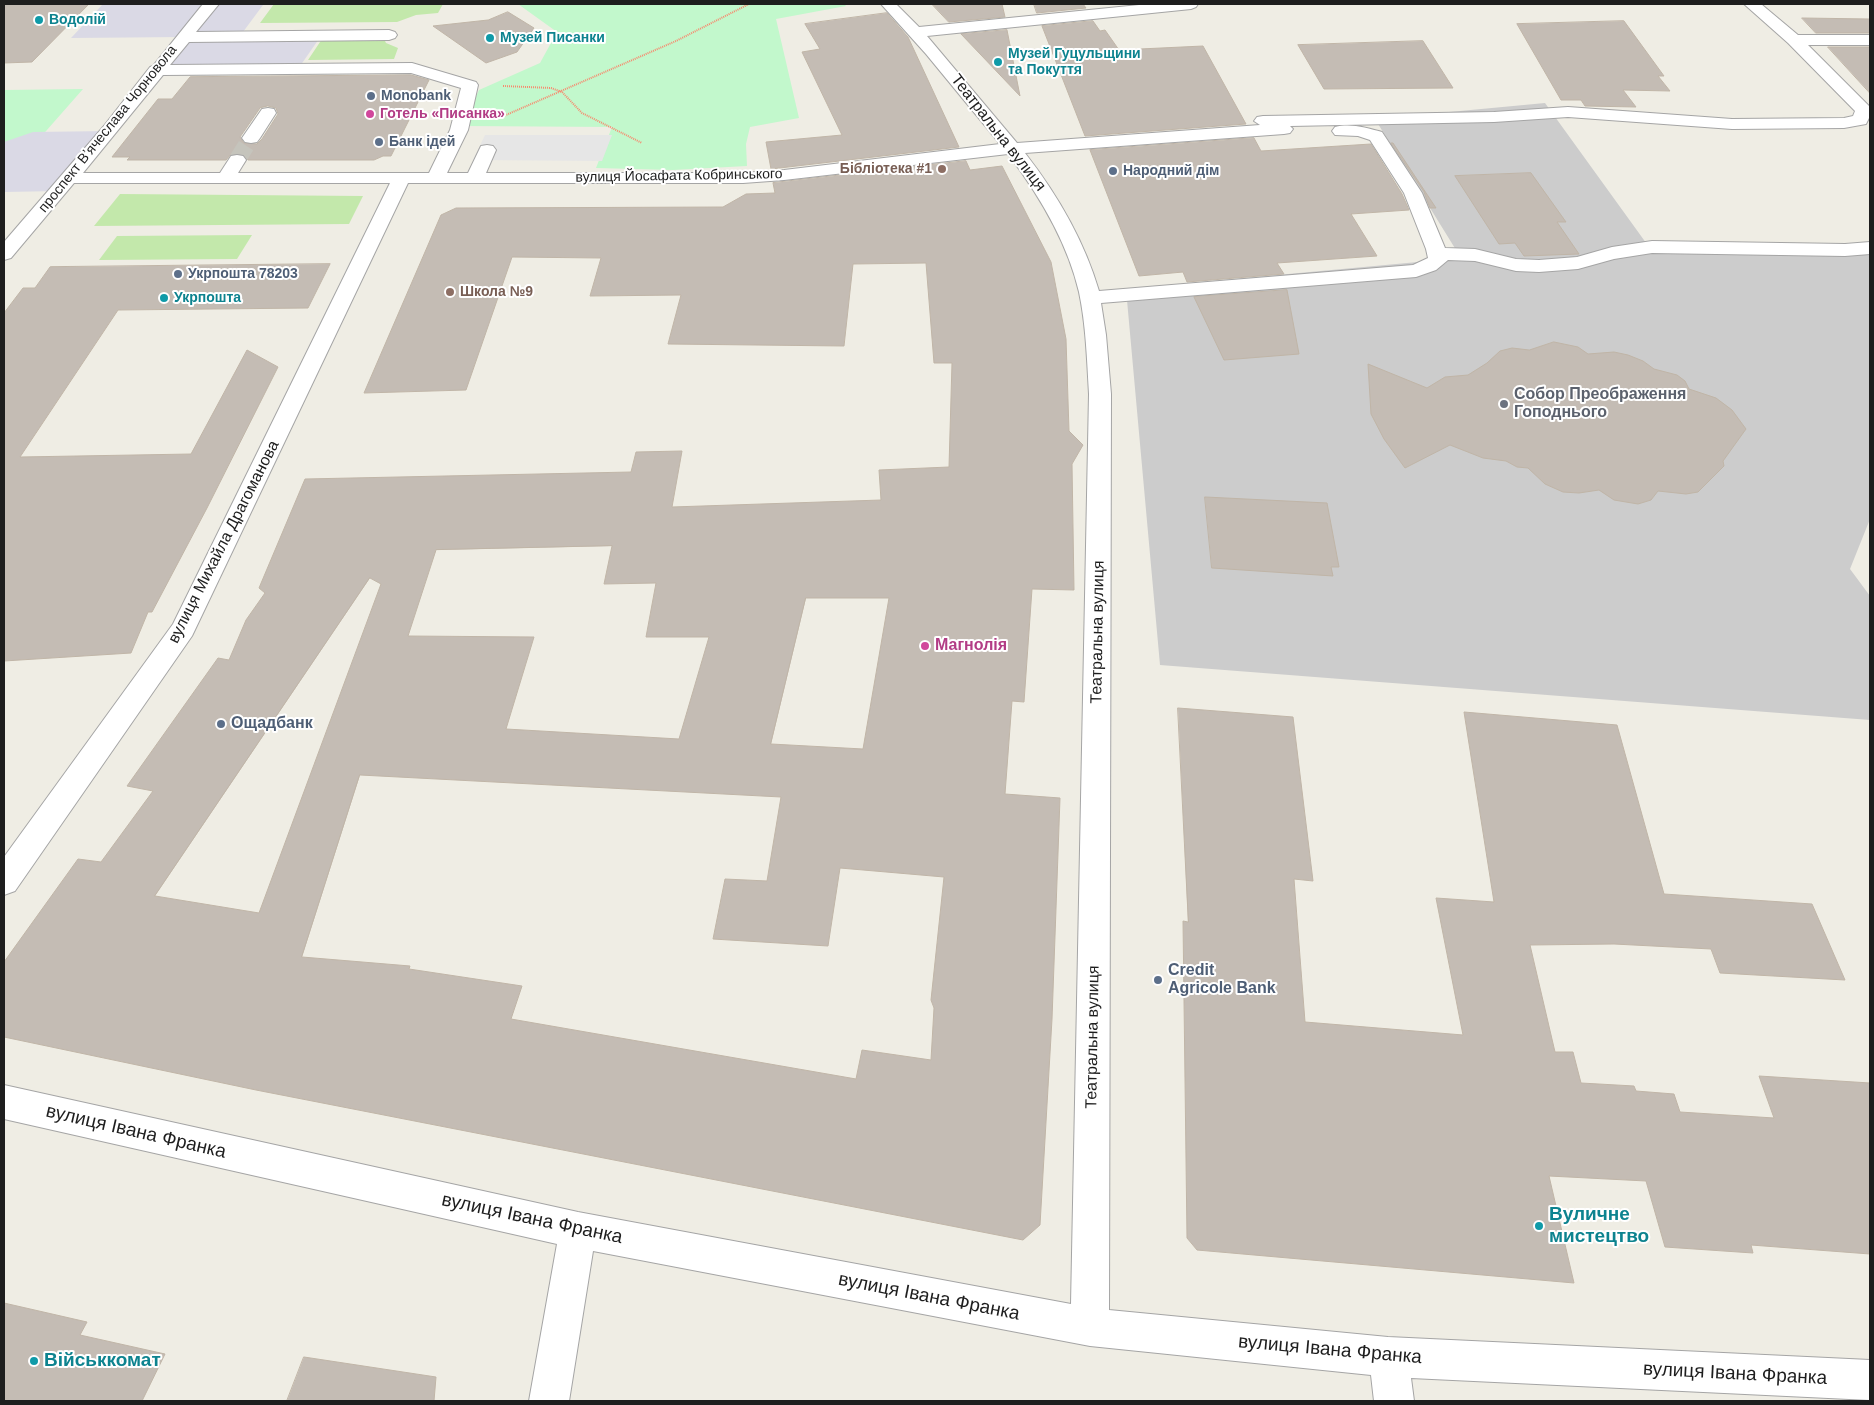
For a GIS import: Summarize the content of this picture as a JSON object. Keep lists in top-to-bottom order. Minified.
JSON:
{"streets":{"street":["проспект Вʼячеслава Чорновола","Театральна вулиця","вулиця Йосафата Кобринського","вулиця Михайла Драгоманова","вулиця Івана Франка"]},"crossings":[["проспект Вʼячеслава Чорновола","вулиця Йосафата Кобринського"],["Театральна вулиця","вулиця Йосафата Кобринського"],["Театральна вулиця","вулиця Івана Франка"],["вулиця Йосафата Кобринського","вулиця Михайла Драгоманова"]],"places":["Водолій","Музей Писанки","Музей Гуцульщини та Покуття","Monobank","Готель «Писанка»","Банк ідей","Бібліотека #1","Народний дім","Укрпошта 78203","Школа №9","Укрпошта","Собор Преображення Гоподнього","Магнолія","Ощадбанк","Credit Agricole Bank","Вуличне мистецтво","Військкомат"]}
